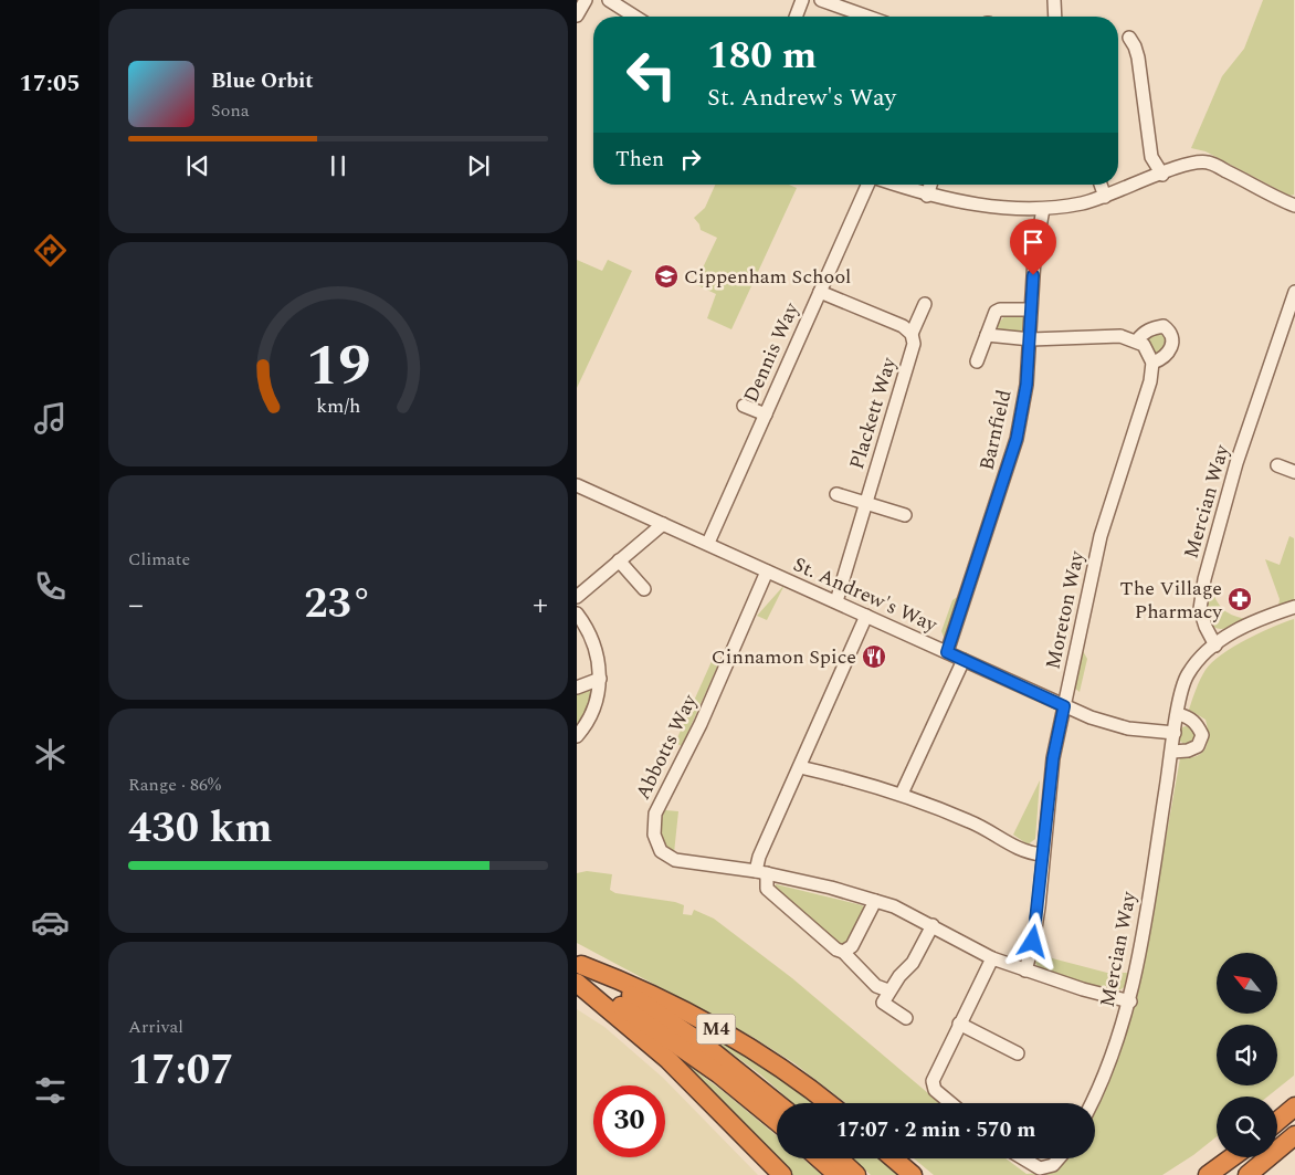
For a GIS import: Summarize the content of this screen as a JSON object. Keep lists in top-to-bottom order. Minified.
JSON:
{"streets":{"highway":["M4"],"street":["Dennis Way","Plackett Way","Barnfield","Mercian Way","St. Andrew's Way","Moreton Way","Abbotts Way"]},"crossings":[["Dennis Way","St. Andrew's Way"],["Plackett Way","St. Andrew's Way"],["Barnfield","St. Andrew's Way"],["Mercian Way","St. Andrew's Way"],["Mercian Way","Abbotts Way"],["St. Andrew's Way","Moreton Way"],["St. Andrew's Way","Abbotts Way"],["Moreton Way","Abbotts Way"]],"places":{"school or university":["Cippenham School"],"pharmacy":["The Village Pharmacy"],"restaurant":["Cinnamon Spice"]},"north":"top left","page":{"tabs":"17:05","turn":["180 m","St. Andrew's Way"],"song":["Blue Orbit","Sona"],"then":"Then","tile":["Climate",["Range · 86%","430 km"],["Arrival","17:07"]],"heat":["−","23°","+"],"limit":"30","trip":"17:07 · 2 min · 570 m","gauge":["19","km/h"]}}
